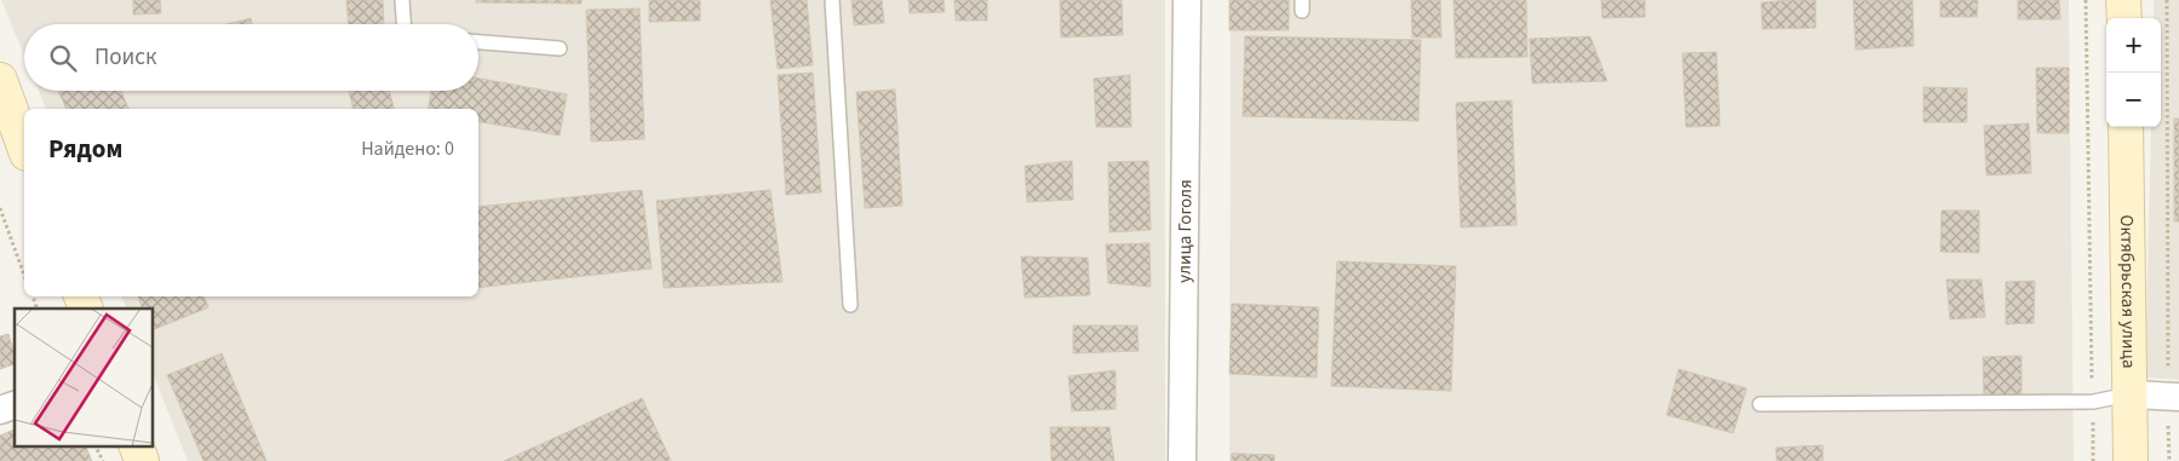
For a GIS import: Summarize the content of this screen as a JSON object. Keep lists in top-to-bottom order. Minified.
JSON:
{"streets":{"main road":["Октябрьская улица"],"street":["улица Гоголя"]},"page":{"map_buttons":["+","−"],"search":"Поиск","heading":["Рядом","Найдено: 0"]}}
